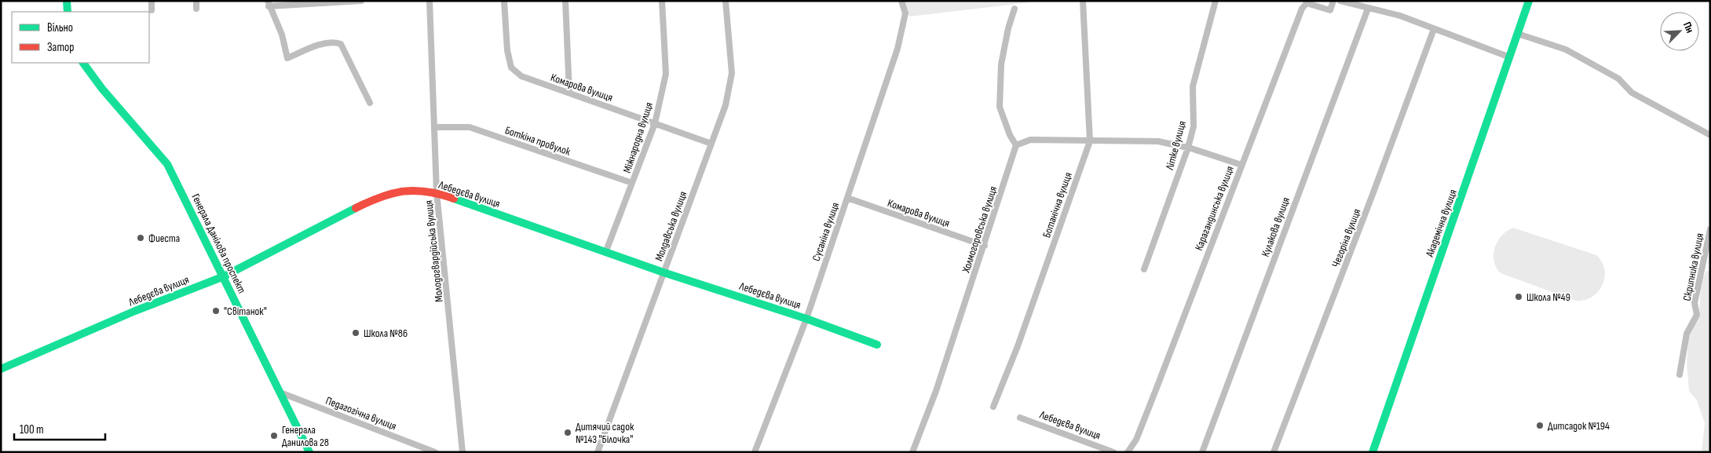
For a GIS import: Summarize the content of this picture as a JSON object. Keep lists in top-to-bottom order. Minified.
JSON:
{"streets":{"main road":["Лебедєва вулиця","Академічна вулиця","Генерала Данілова проспект"],"street":["Комарова вулиця","Міжнародна вулиця","Боткіна провулок","Літке вулиця","Ботанічна вулиця","Карагандинська вулиця","Молдавська вулиця","Кулакова вулиця","Холмогоровська вулиця","Сусаніна вулиця","Чегоріна вулиця","Молодогвардійська вулиця","Скрипника вулиця","Педагогічна вулиця"]},"crossings":[["Комарова вулиця","Міжнародна вулиця"],["Комарова вулиця","Молдавська вулиця"],["Комарова вулиця","Холмогоровська вулиця"],["Комарова вулиця","Сусаніна вулиця"],["Міжнародна вулиця","Боткіна провулок"],["Міжнародна вулиця","Лебедєва вулиця"],["Боткіна провулок","Молодогвардійська вулиця"],["Лебедєва вулиця","Молдавська вулиця"],["Лебедєва вулиця","Сусаніна вулиця"],["Лебедєва вулиця","Генерала Данілова проспект"],["Лебедєва вулиця","Молодогвардійська вулиця"],["Генерала Данілова проспект","Педагогічна вулиця"]],"places":["Фиеста","Школа №49","\"Світанок\"","Школа №86","Дитсадок №194","Дитячий садок №143 \"Білочка\"","Генерала Данилова 28"],"legend":["Вільно","Затор"],"scale_bar":"100 m","north":"top right"}
